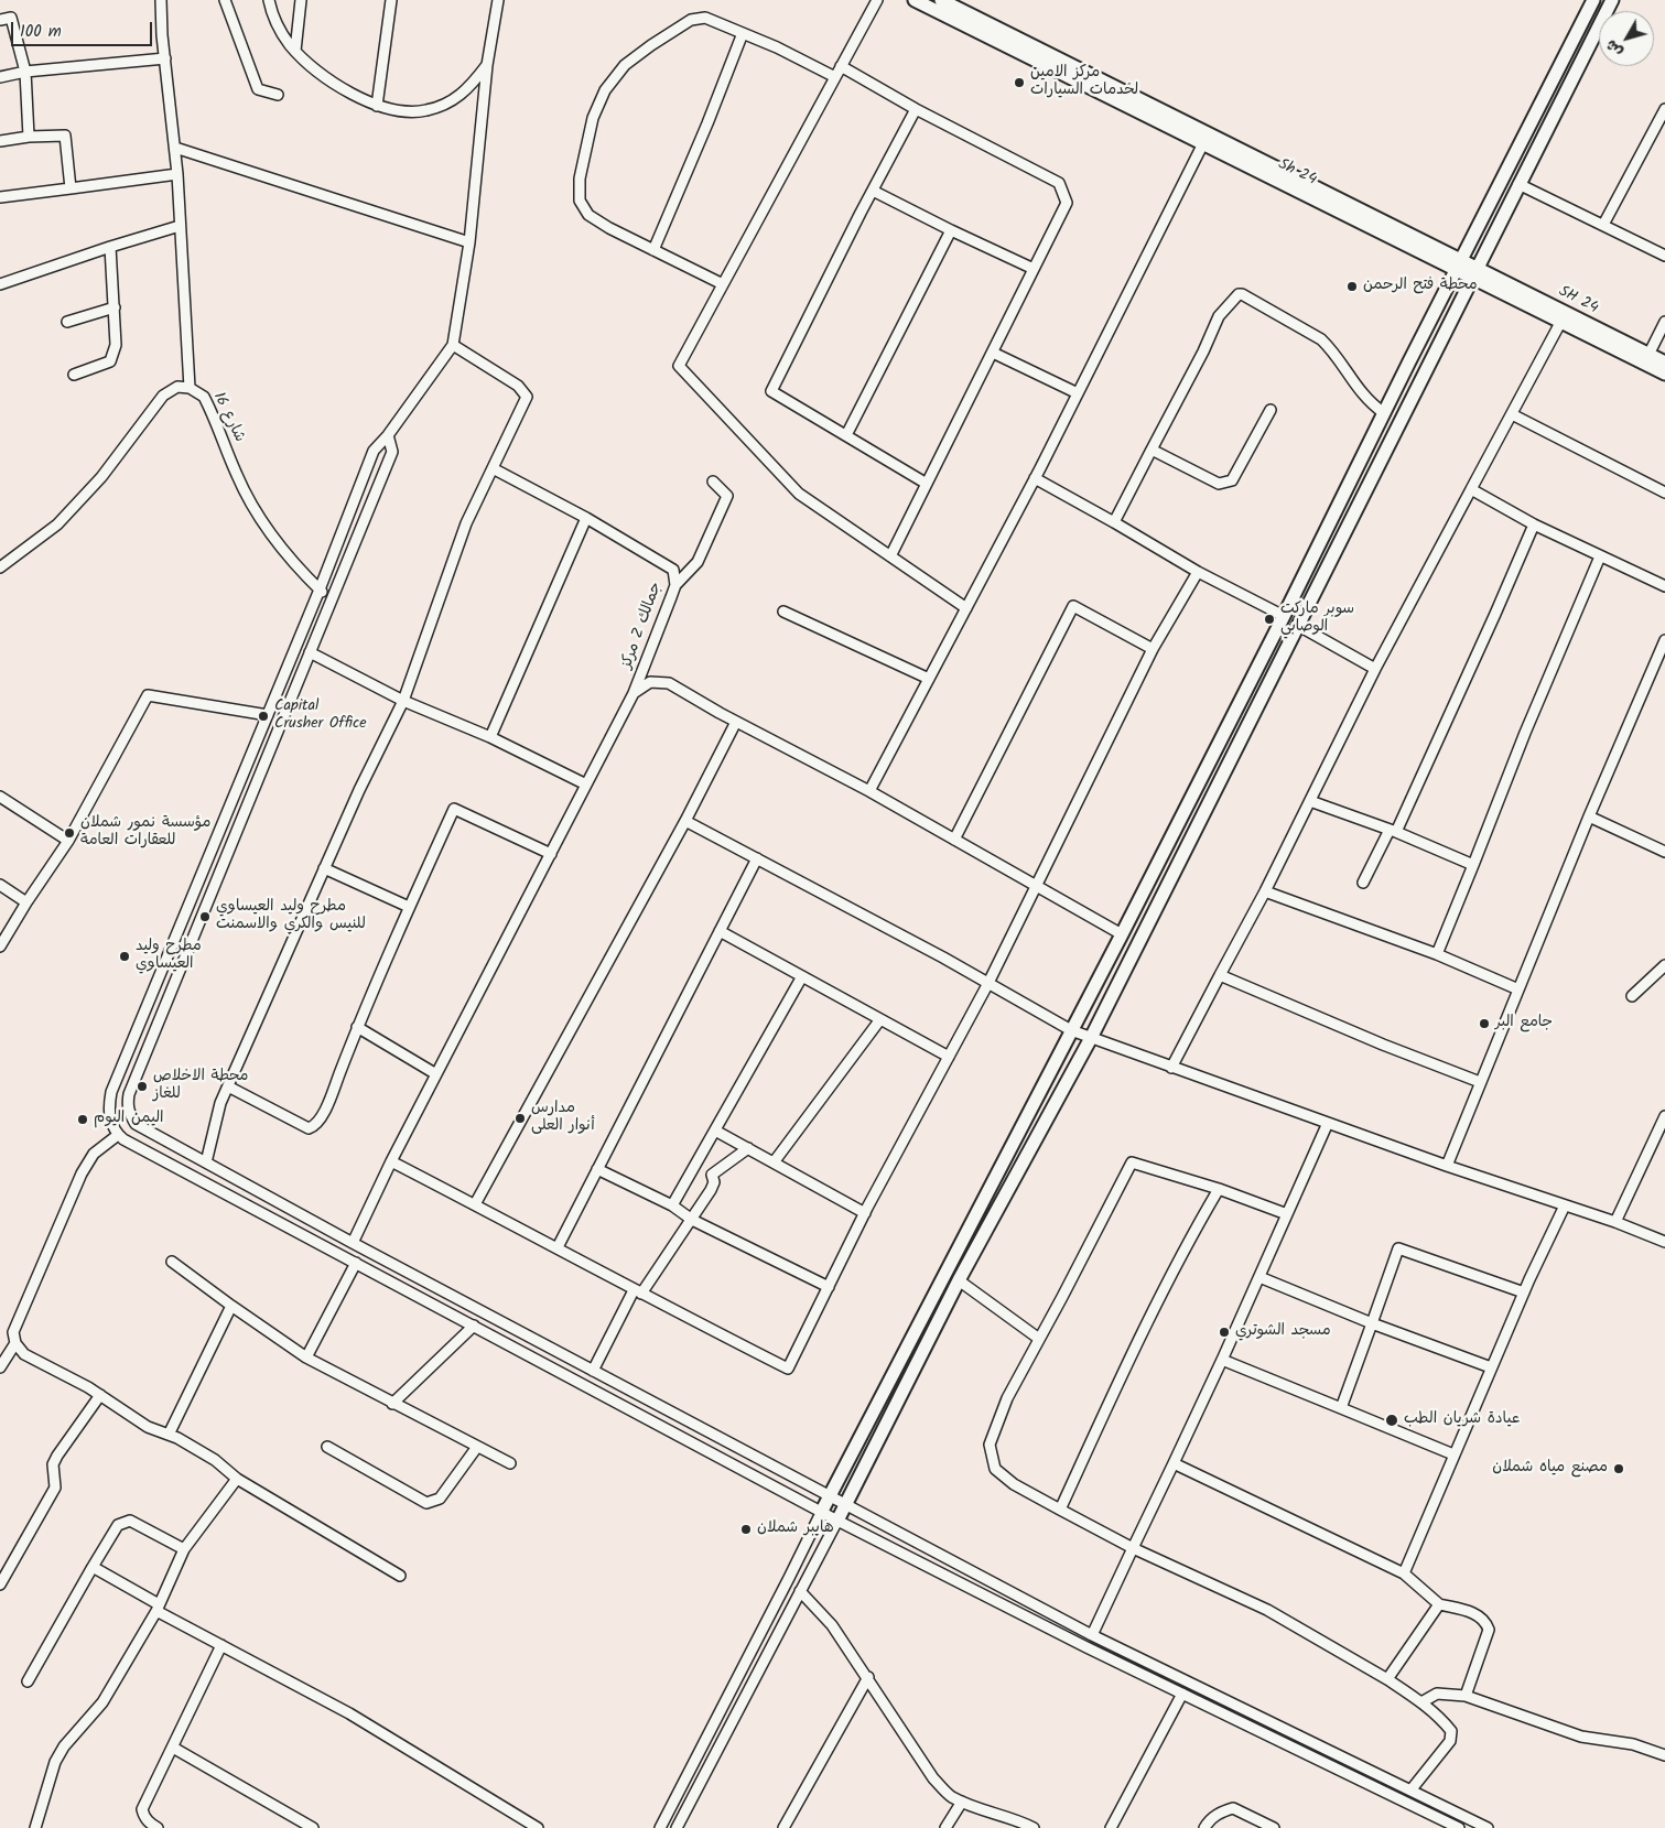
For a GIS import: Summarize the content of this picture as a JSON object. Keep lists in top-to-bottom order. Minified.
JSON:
{"streets":{"street":["Sh 24","SH 24","شارع 16","مركز Z جمالك"]},"crossings":[["Sh 24","SH 24"]],"places":["مركز الامين لخدمات السيارات","محطة فتح الرحمن","سوبر ماركت الوصابي","Capital Crusher Office","مؤسسة نمور شملان للعقارات العامة","مطرح وليد العيساوي للنيس والكري والاسمنت","مطرح وليد العيساوي","جامع البر","محطة الاخلاص للغاز","مدارس أنوار العلى","اليمن اليوم","مسجد الشوتري","عيادة شريان الطب","مصنع مياه شملان","هايبر شملان"],"scale_bar":"100 m","north":"bottom left"}
